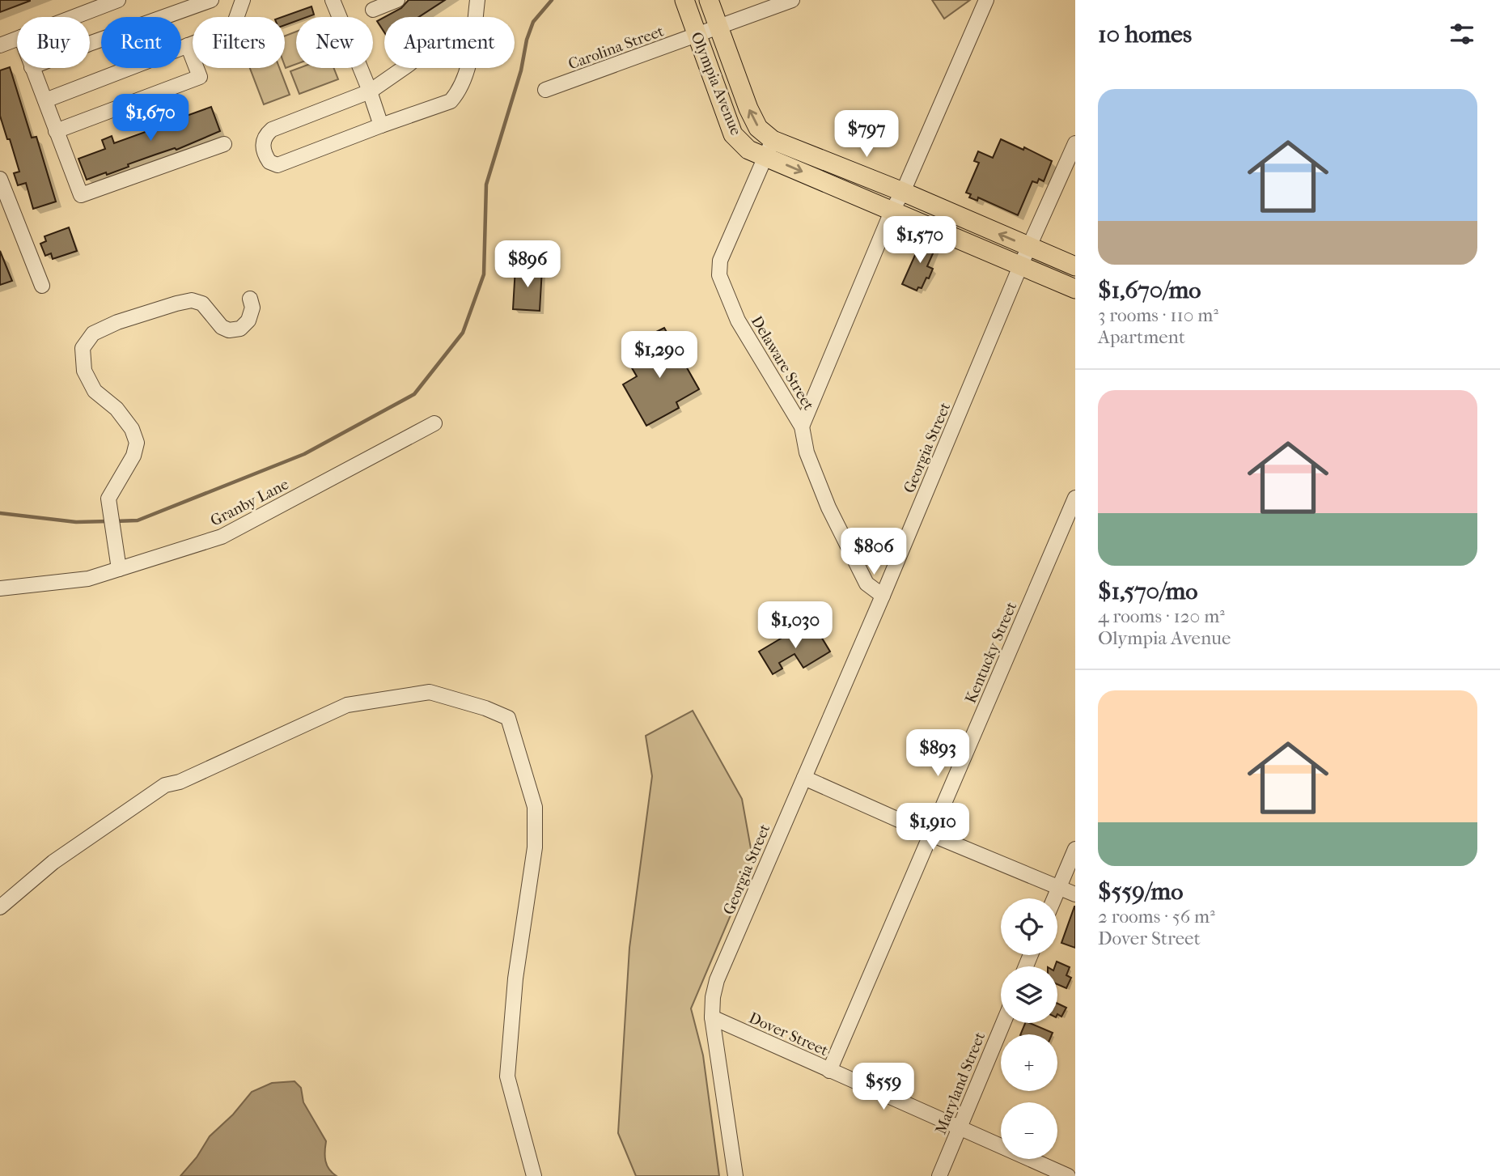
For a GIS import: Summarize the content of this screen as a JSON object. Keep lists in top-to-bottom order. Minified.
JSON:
{"streets":{"main road":["Olympia Avenue"],"street":["Carolina Street","Delaware Street","Georgia Street","Granby Lane","Kentucky Street","Dover Street","Maryland Street"]},"crossings":[["Carolina Street","Olympia Avenue"],["Olympia Avenue","Delaware Street"],["Olympia Avenue","Georgia Street"],["Delaware Street","Georgia Street"],["Georgia Street","Dover Street"],["Kentucky Street","Dover Street"],["Dover Street","Maryland Street"]],"page":{"heading":"10 homes","chip":["Buy","Rent","Filters","New","Apartment"],"list":[{"name":"$1,670/mo","note":"3 rooms · 110 m² · Apartment"},{"name":"$1,570/mo","note":"4 rooms · 120 m² · Olympia Avenue"},{"name":"$559/mo","note":"2 rooms · 56 m² · Dover Street"}],"price":["$1,670","$797","$1,570","$896","$1,290","$806","$1,030","$893","$1,910","$559"],"map_buttons":["+","−"]}}
